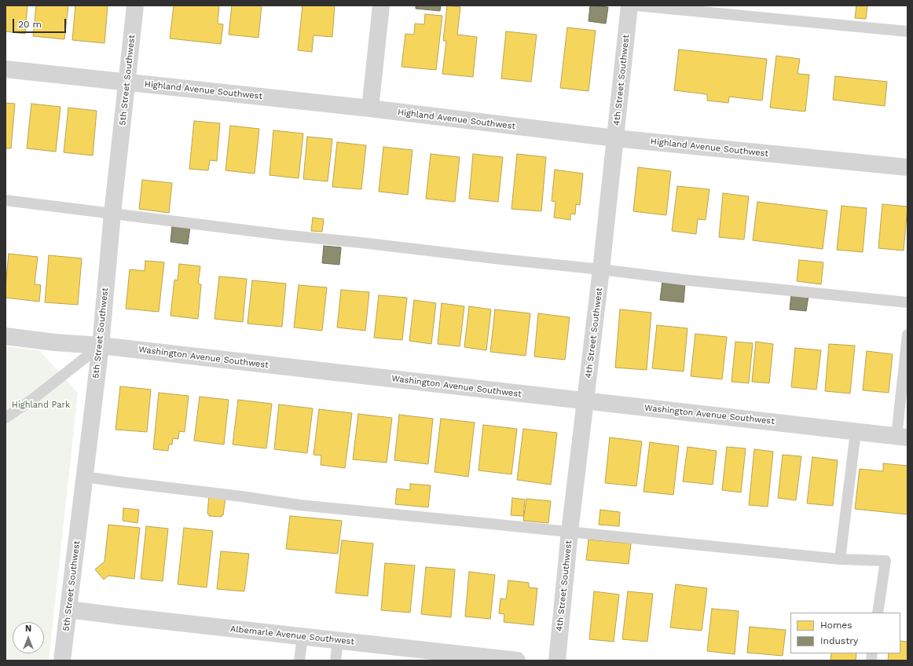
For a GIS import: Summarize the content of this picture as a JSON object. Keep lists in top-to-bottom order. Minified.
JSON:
{"streets":{"street":["5th Street Southwest","4th Street Southwest","Highland Avenue Southwest","Washington Avenue Southwest","Albemarle Avenue Southwest"]},"crossings":[["5th Street Southwest","Highland Avenue Southwest"],["5th Street Southwest","Washington Avenue Southwest"],["5th Street Southwest","Albemarle Avenue Southwest"],["4th Street Southwest","Highland Avenue Southwest"],["4th Street Southwest","Washington Avenue Southwest"]],"parks":["Highland Park"],"legend":["Homes","Industry"],"scale_bar":"20 m","north":"top"}
